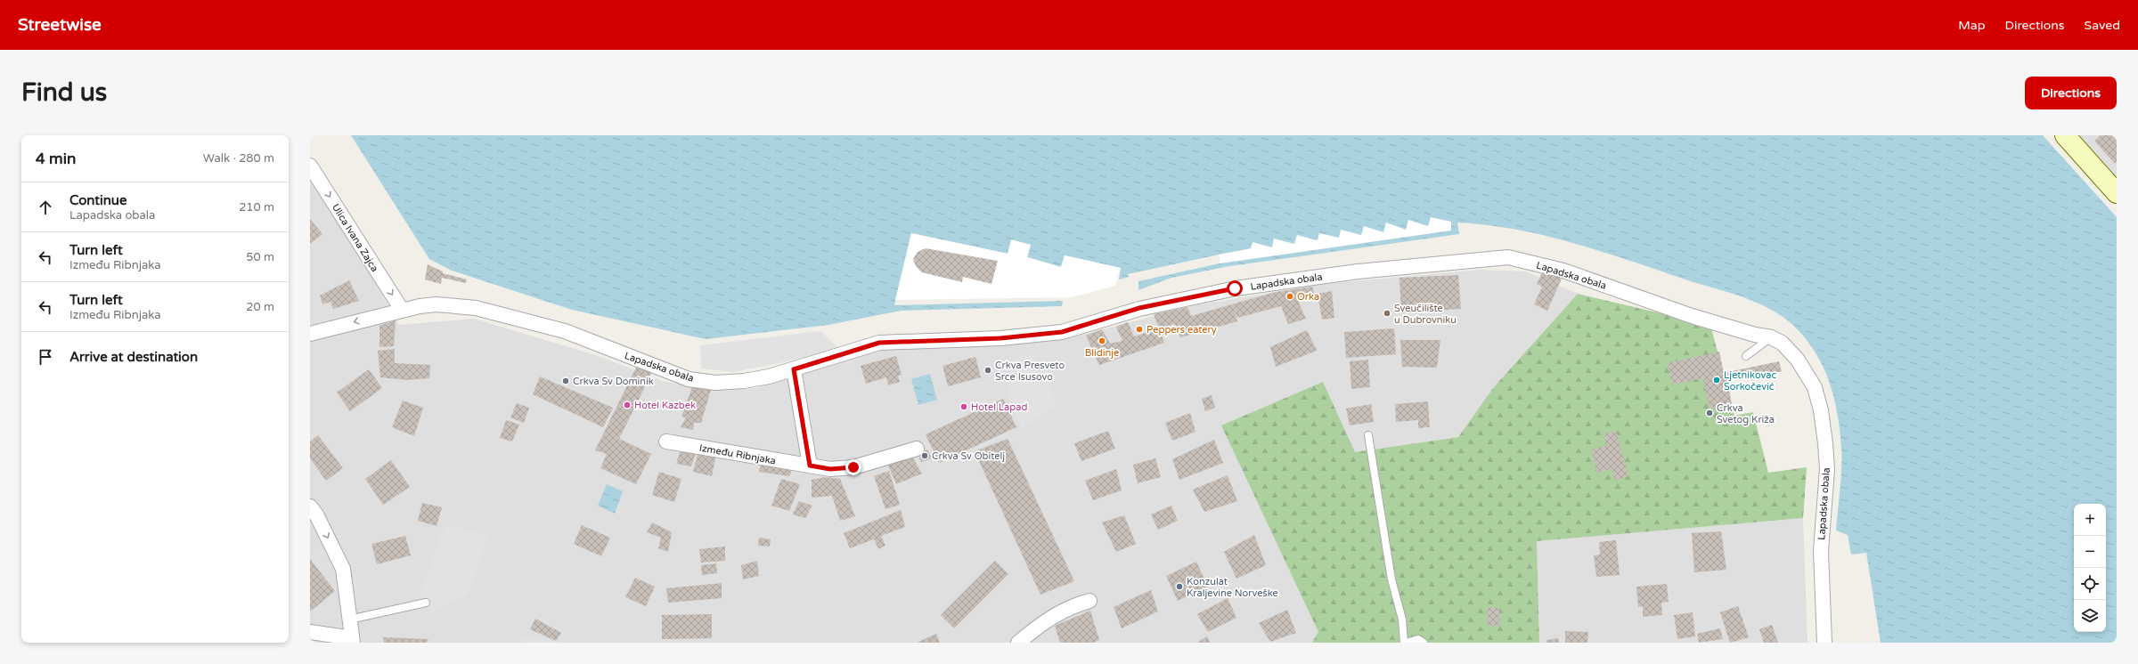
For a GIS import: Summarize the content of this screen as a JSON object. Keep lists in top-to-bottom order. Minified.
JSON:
{"streets":{"street":["Ulica Ivana Zajca","Lapadska obala","Između Ribnjaka"]},"crossings":[["Ulica Ivana Zajca","Lapadska obala"]],"one_way":["Ulica Ivana Zajca"],"places":["Orka","Sveučilište u Dubrovniku","Peppers eatery","Blidinje","Crkva Presveto Srce Isusovo","Ljetnikovac Sorkočević","Crkva Sv Dominik","Hotel Kazbek","Hotel Lapad","Crkva Svetog Križa","Crkva Sv Obitelj","Konzulat Kraljevine Norveške"],"page":{"header":"Streetwise","nav":["Map","Directions","Saved"],"buttons":"Directions","title":"Find us","heading":["4 min","Walk · 280 m"],"list":[["Continue","Lapadska obala","210 m"],["Turn left","Između Ribnjaka","50 m"],["Turn left","Između Ribnjaka","20 m"],"Arrive at destination"],"map_buttons":["+","−"]}}
